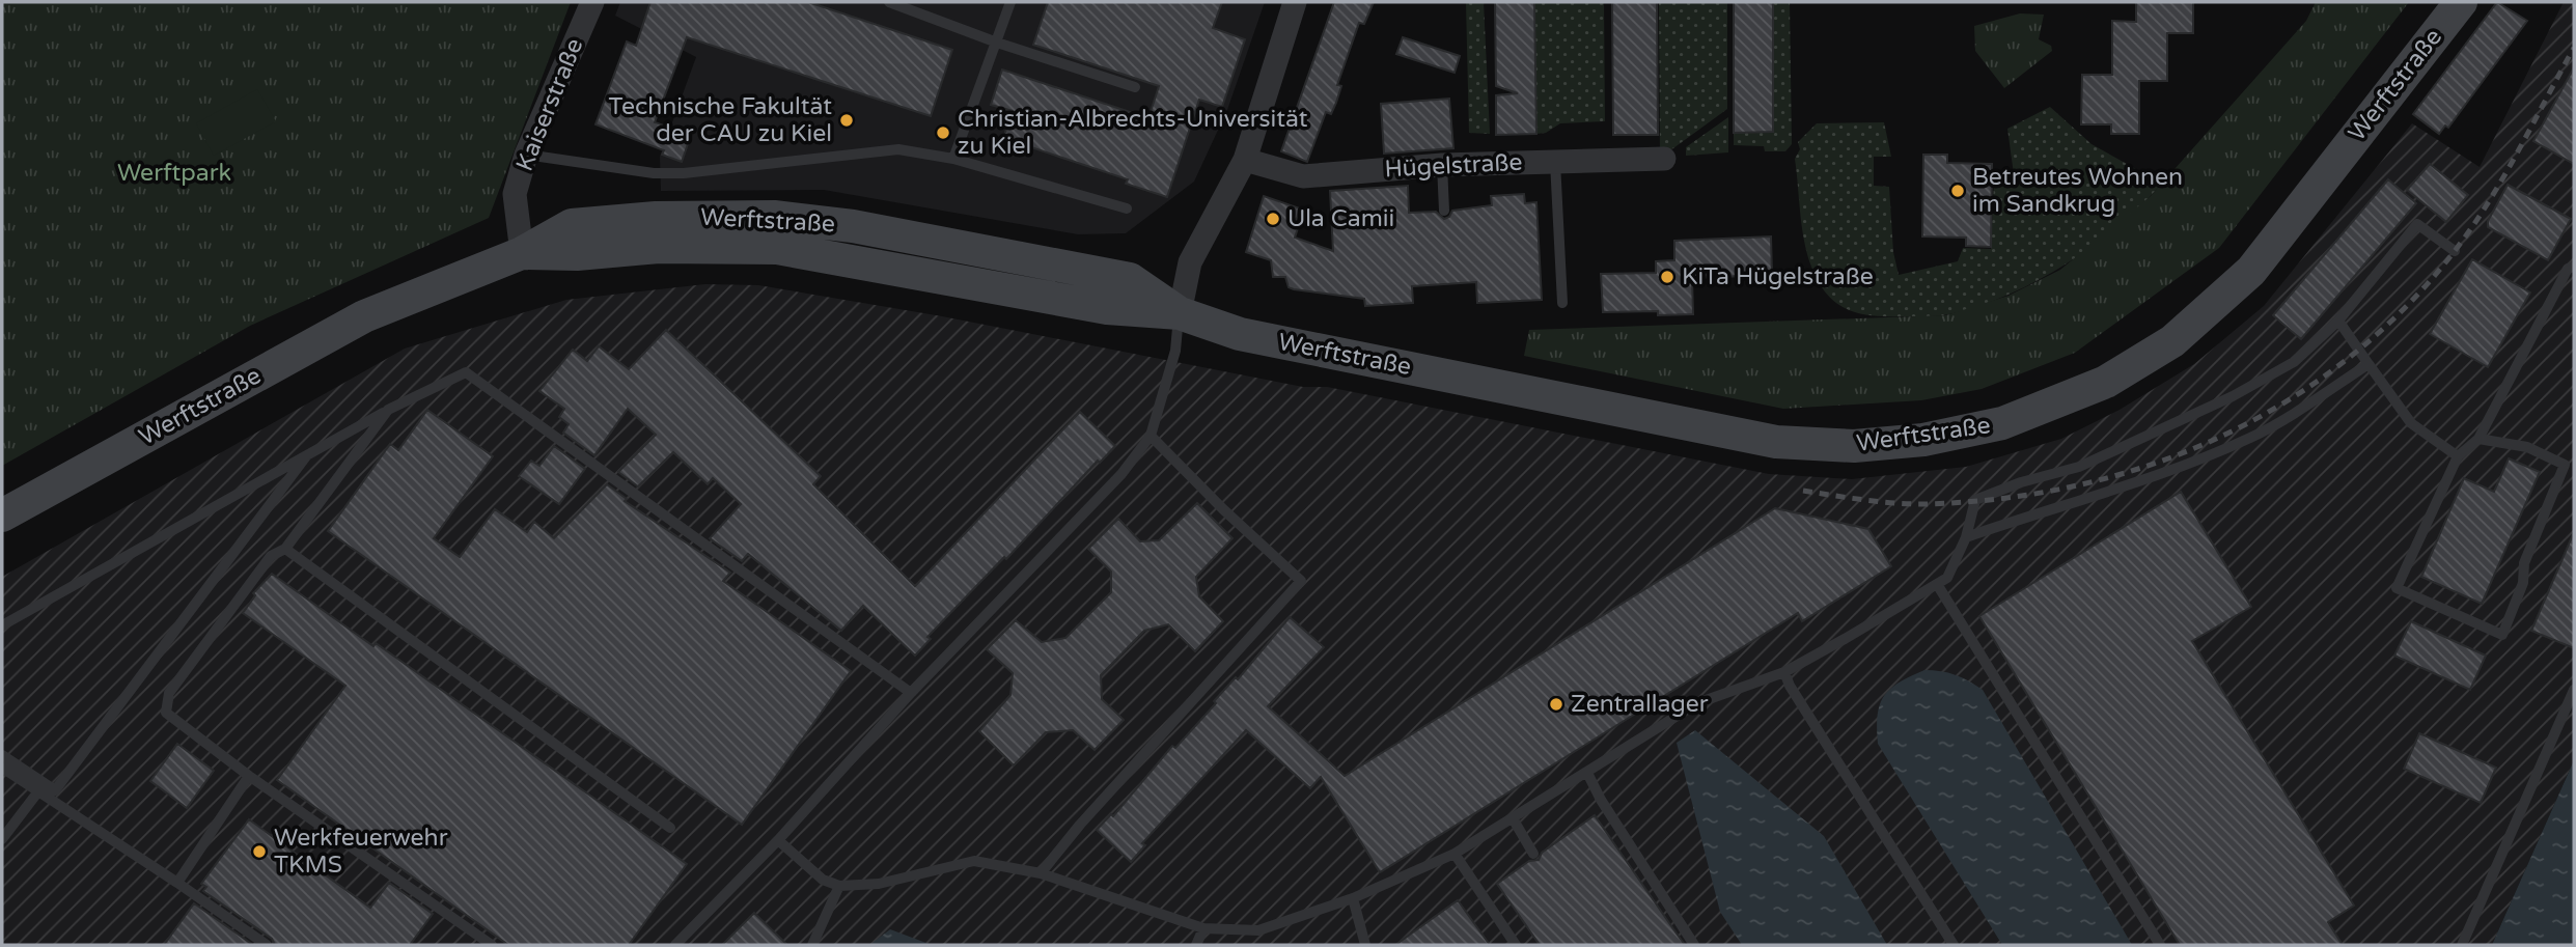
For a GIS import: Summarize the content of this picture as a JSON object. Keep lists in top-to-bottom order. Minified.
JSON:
{"streets":{"main road":["Werftstraße"],"street":["Kaiserstraße","Hügelstraße"]},"crossings":[["Werftstraße","Kaiserstraße"]],"parks":["Werftpark"],"places":["Technische Fakultät der CAU zu Kiel","Christian-Albrechts-Universität zu Kiel","Betreutes Wohnen im Sandkrug","Ula Camii","KiTa Hügelstraße","Zentrallager","Werkfeuerwehr TKMS"]}
